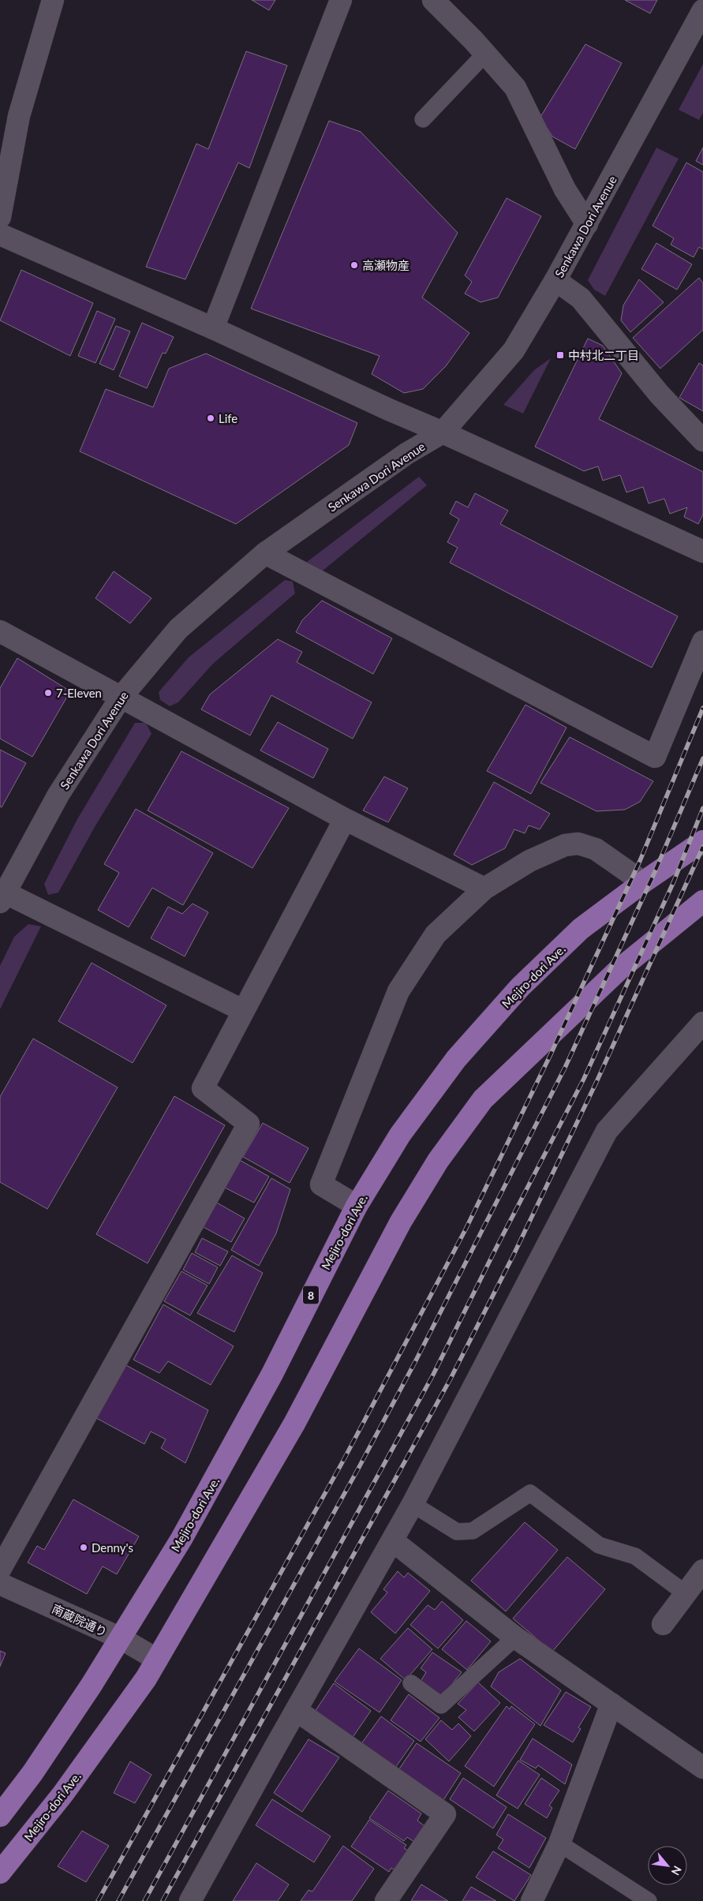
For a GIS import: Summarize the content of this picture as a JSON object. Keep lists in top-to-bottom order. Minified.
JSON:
{"streets":{"main road":["Mejiro-dori Ave.","8"],"street":["Senkawa Dori Avenue","南蔵院通り"]},"crossings":[["Mejiro-dori Ave.","南蔵院通り"]],"places":{"other":["高瀬物産","Life","7-Eleven","Denny's"],"transit":["中村北二丁目"]},"north":"bottom right"}
